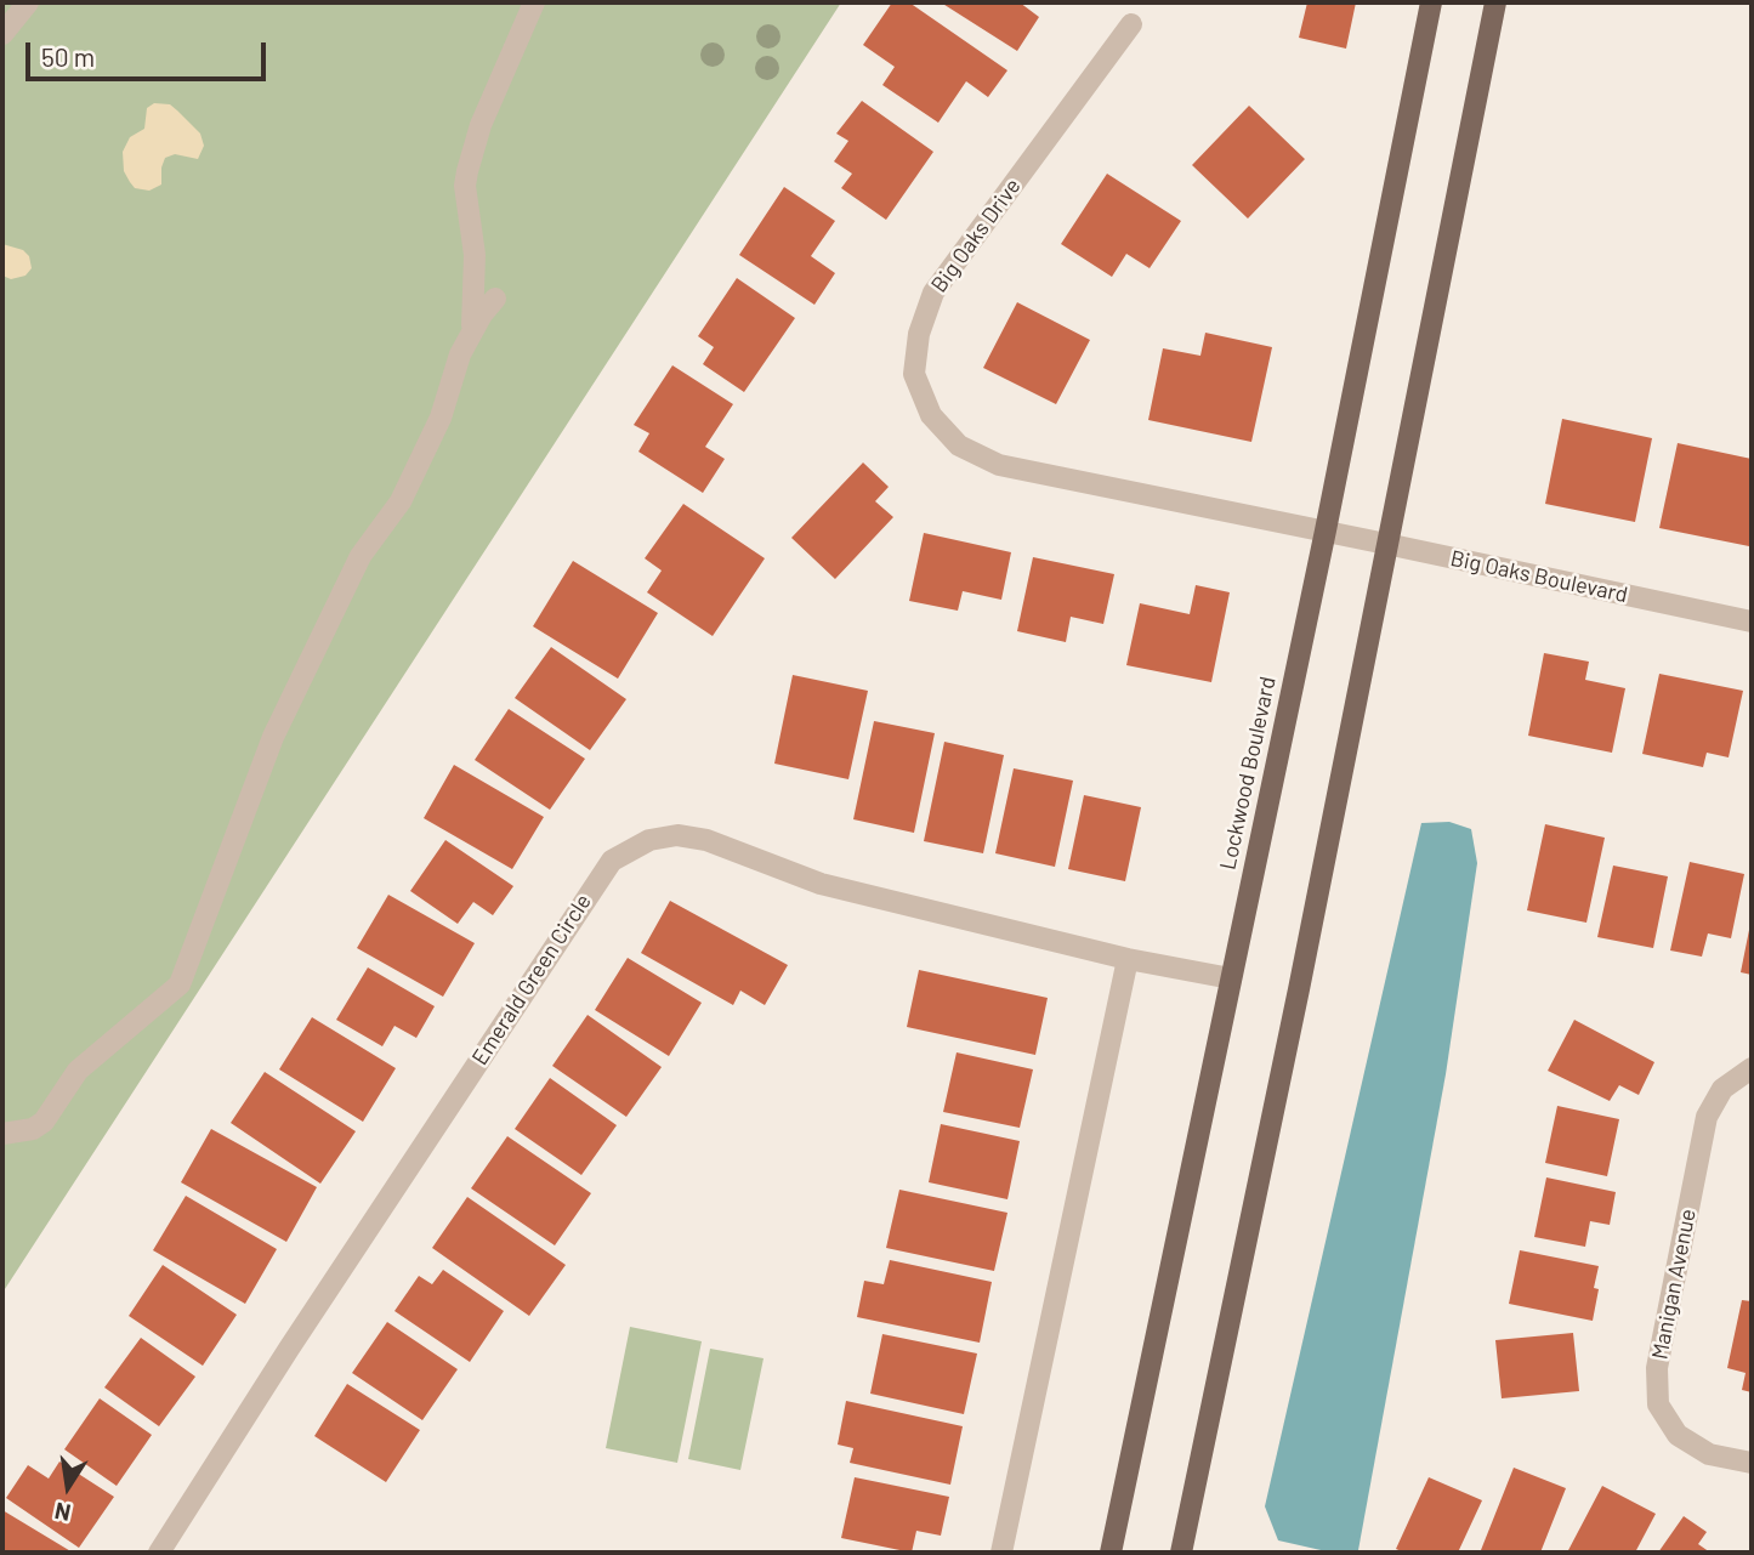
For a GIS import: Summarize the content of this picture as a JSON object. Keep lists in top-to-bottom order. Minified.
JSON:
{"streets":{"main road":["Lockwood Boulevard"],"street":["Big Oaks Drive","Big Oaks Boulevard","Emerald Green Circle","Manigan Avenue"]},"crossings":[["Big Oaks Drive","Big Oaks Boulevard"],["Big Oaks Drive","Lockwood Boulevard"],["Big Oaks Boulevard","Lockwood Boulevard"],["Lockwood Boulevard","Emerald Green Circle"]],"scale_bar":"50 m","north":"bottom"}
